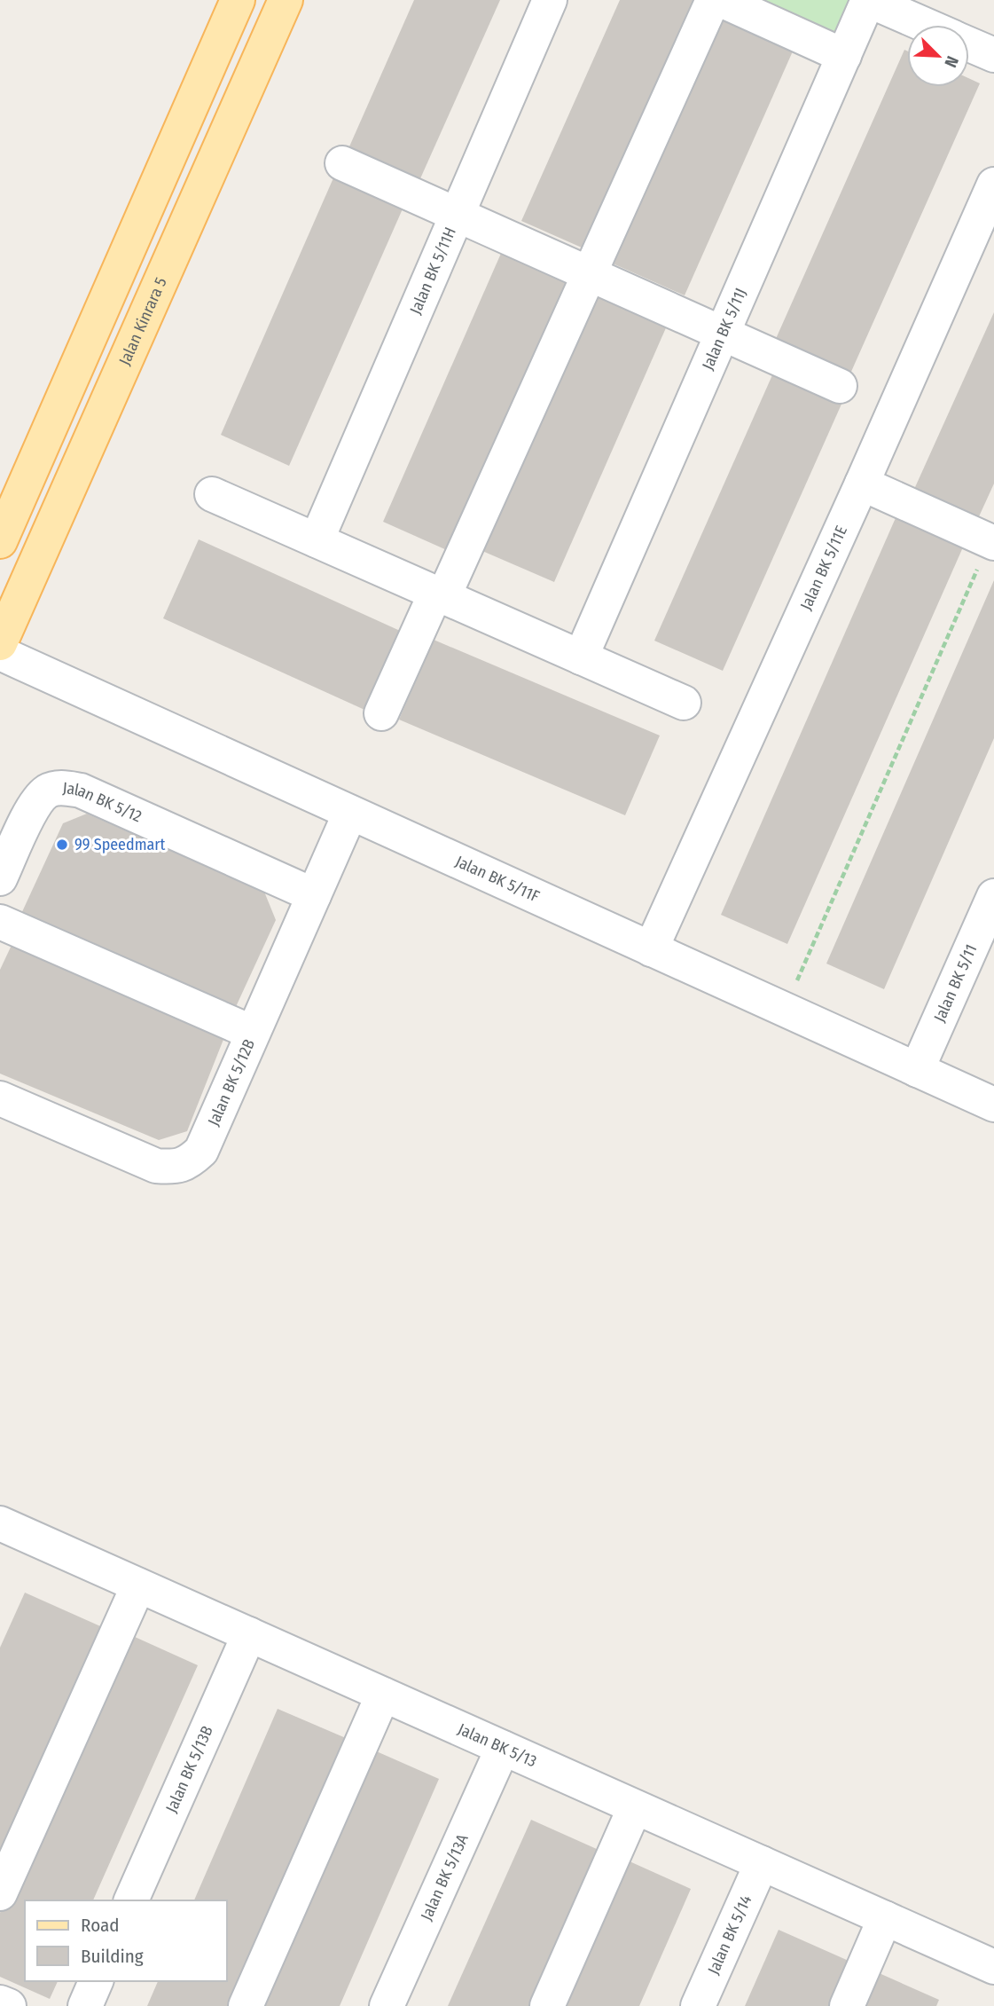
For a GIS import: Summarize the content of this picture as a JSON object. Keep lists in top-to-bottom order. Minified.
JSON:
{"streets":{"main road":["Jalan Kinrara 5"],"street":["Jalan BK 5/11H","Jalan BK 5/11J","Jalan BK 5/11E","Jalan BK 5/12","Jalan BK 5/11F","Jalan BK 5/11","Jalan BK 5/12B","Jalan BK 5/13","Jalan BK 5/13B","Jalan BK 5/13A","Jalan BK 5/14"]},"crossings":[["Jalan BK 5/11E","Jalan BK 5/11F"],["Jalan BK 5/12","Jalan BK 5/12B"],["Jalan BK 5/11F","Jalan BK 5/11"],["Jalan BK 5/11F","Jalan BK 5/12B"],["Jalan BK 5/13","Jalan BK 5/13B"],["Jalan BK 5/13","Jalan BK 5/13A"],["Jalan BK 5/13","Jalan BK 5/14"]],"places":["99 Speedmart"],"legend":["Road","Building"],"north":"bottom right"}
